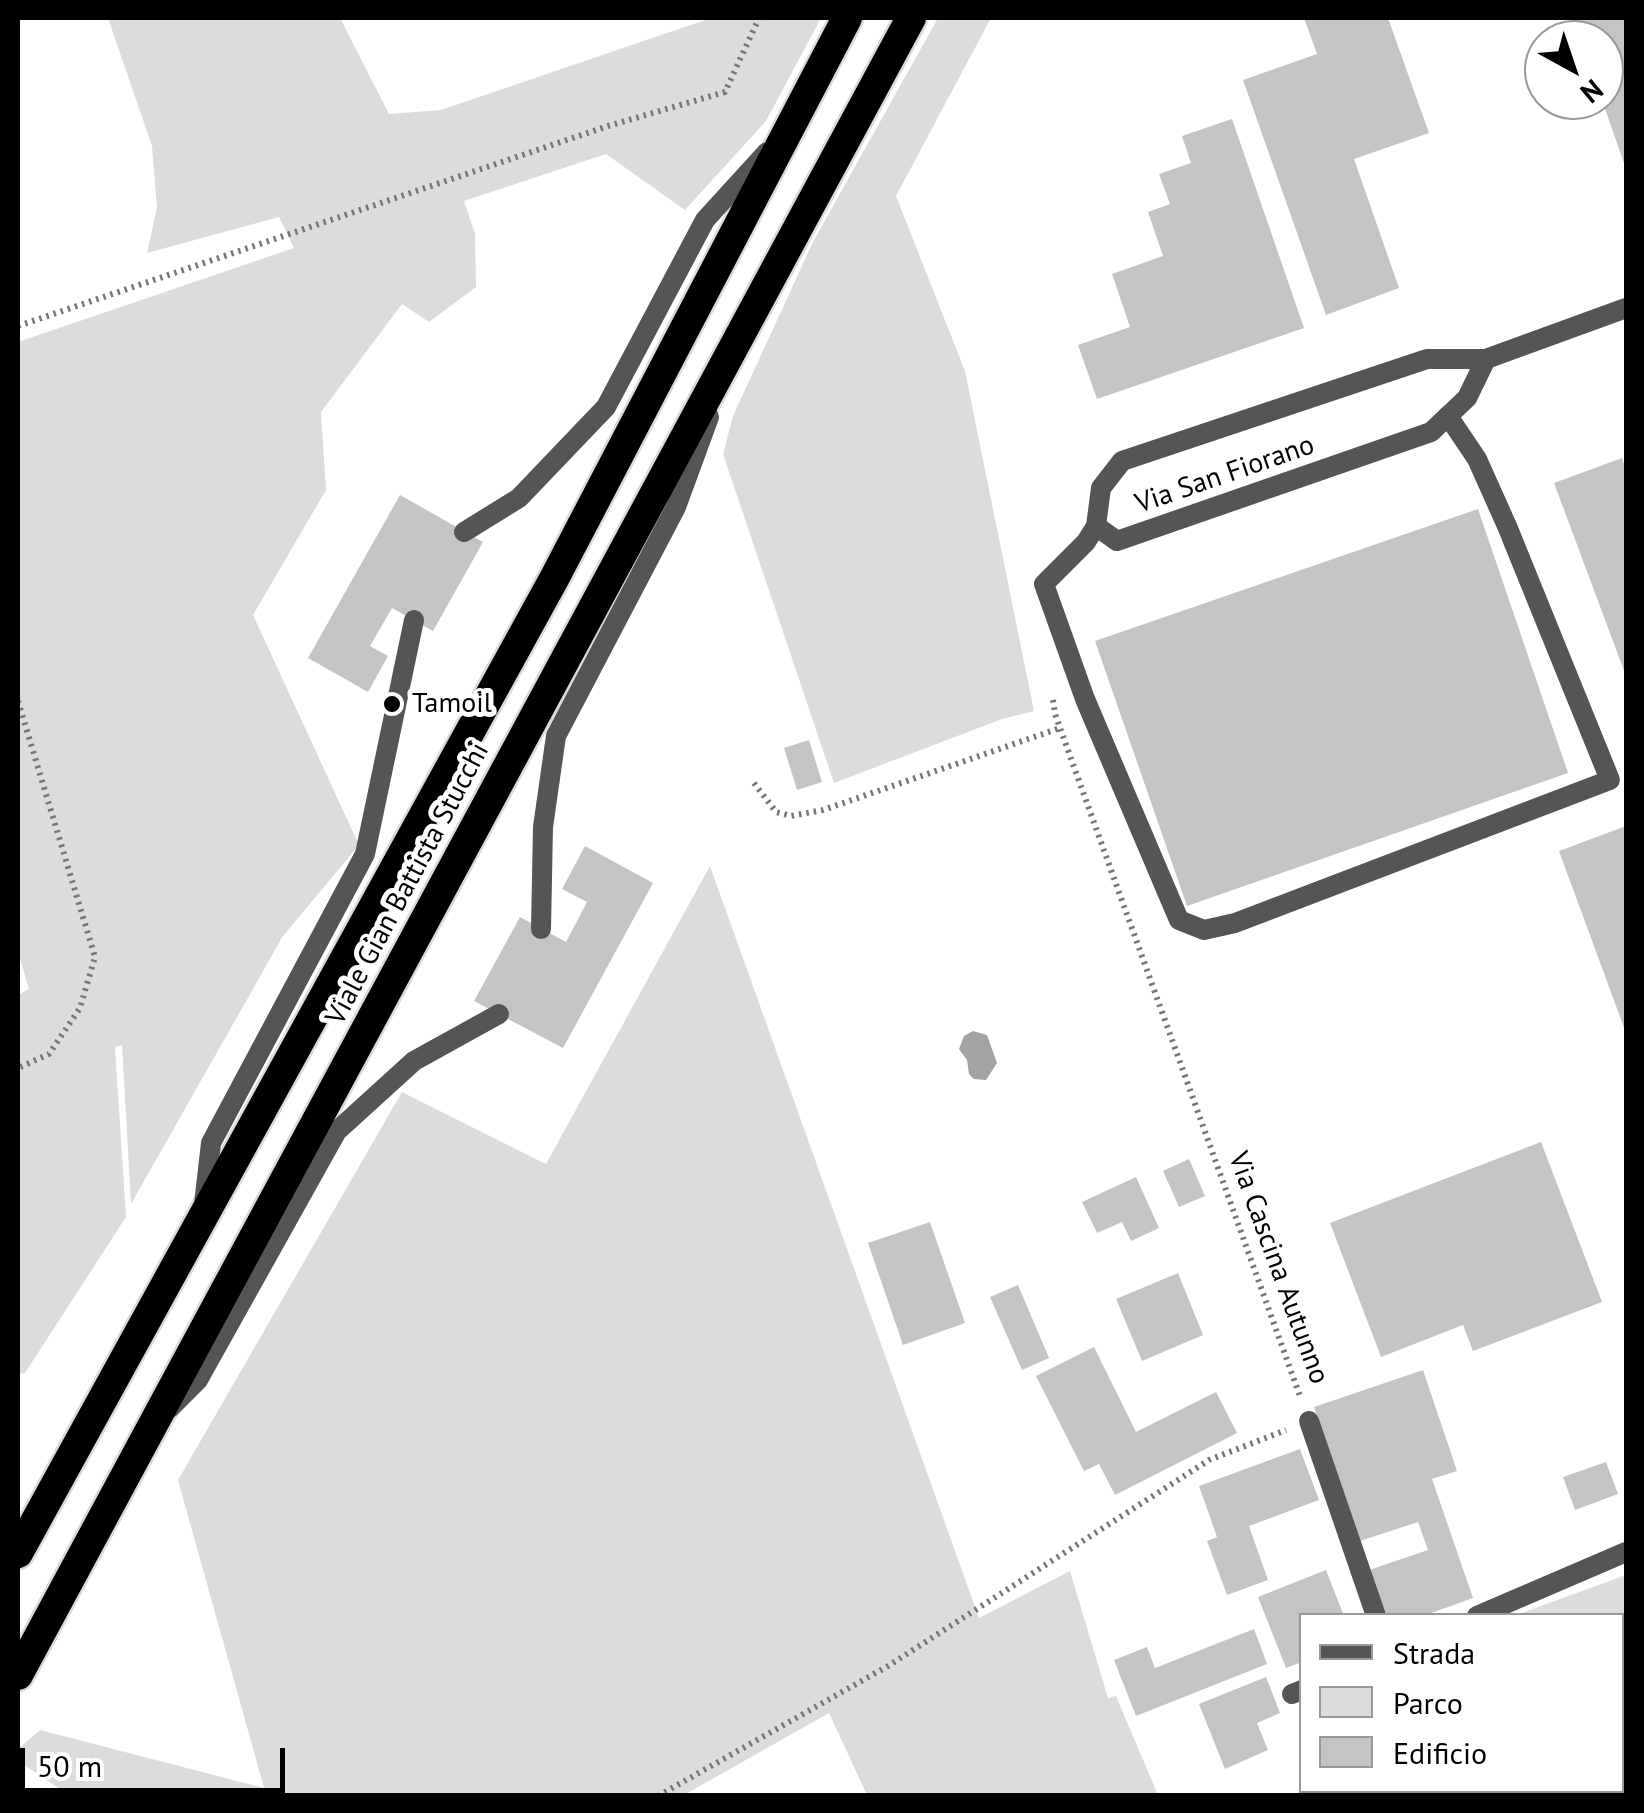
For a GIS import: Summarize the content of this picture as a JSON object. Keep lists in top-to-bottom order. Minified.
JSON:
{"streets":{"highway":["Viale Gian Battista Stucchi"],"street":["Via San Fiorano"],"path":["Via Cascina Autunno"]},"places":["Tamoil"],"legend":["Strada","Parco","Edificio"],"scale_bar":"50 m","north":"bottom right"}
